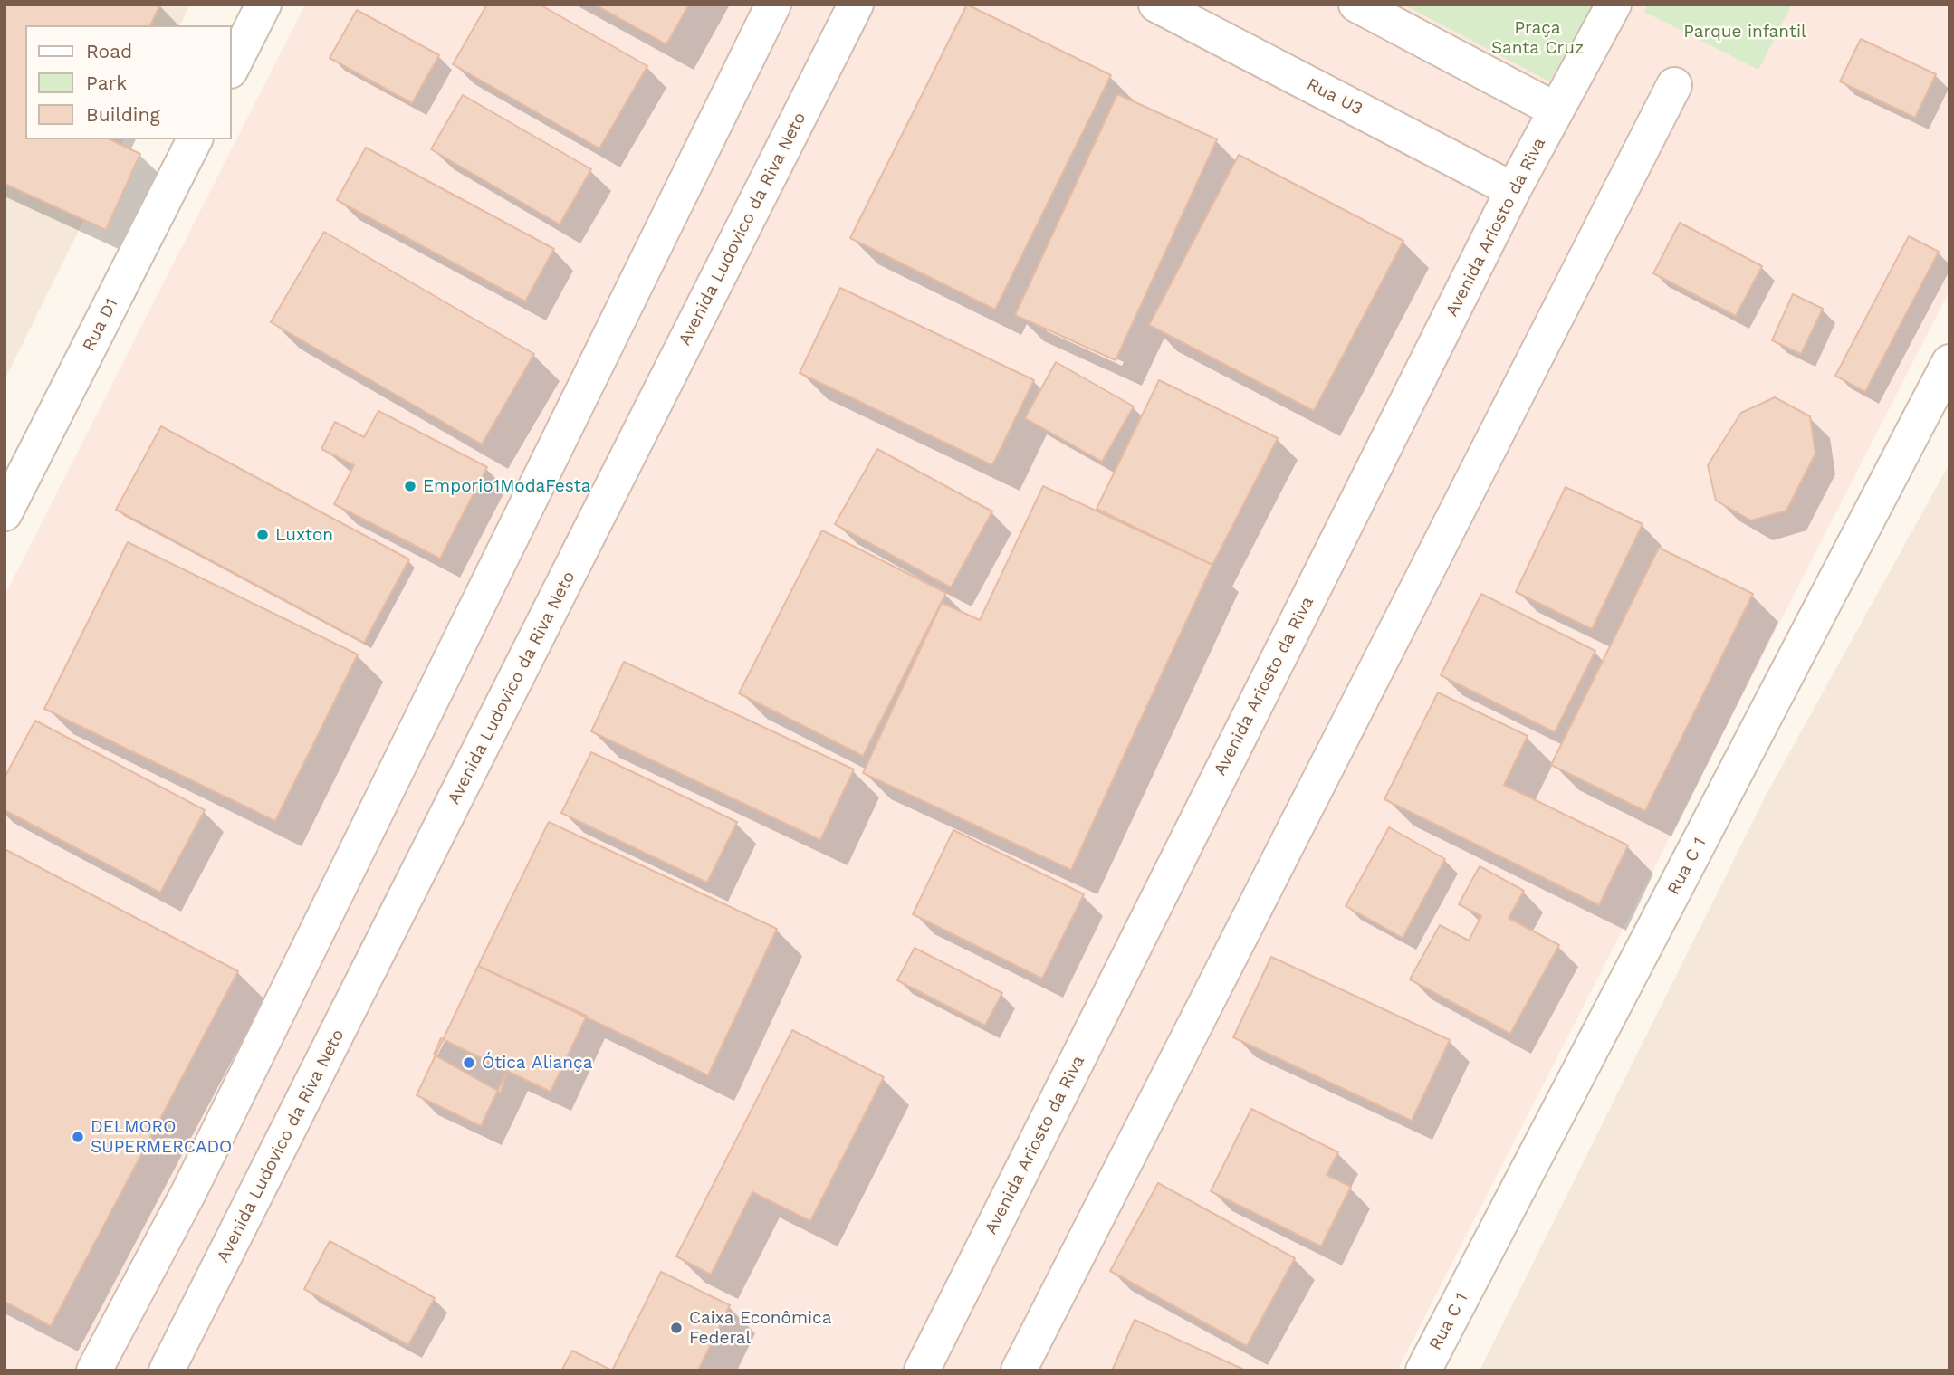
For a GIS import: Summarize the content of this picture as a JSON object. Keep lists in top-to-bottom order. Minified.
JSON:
{"streets":{"street":["Rua U3","Avenida Ariosto da Riva","Avenida Ludovico da Riva Neto","Rua D1","Rua C 1"]},"crossings":[["Rua U3","Avenida Ariosto da Riva"]],"parks":["Praça Santa Cruz","Parque infantil"],"places":["Emporio1ModaFesta","Luxton","Ótica Aliança","DELMORO SUPERMERCADO","Caixa Econômica Federal"],"legend":["Road","Park","Building"]}
